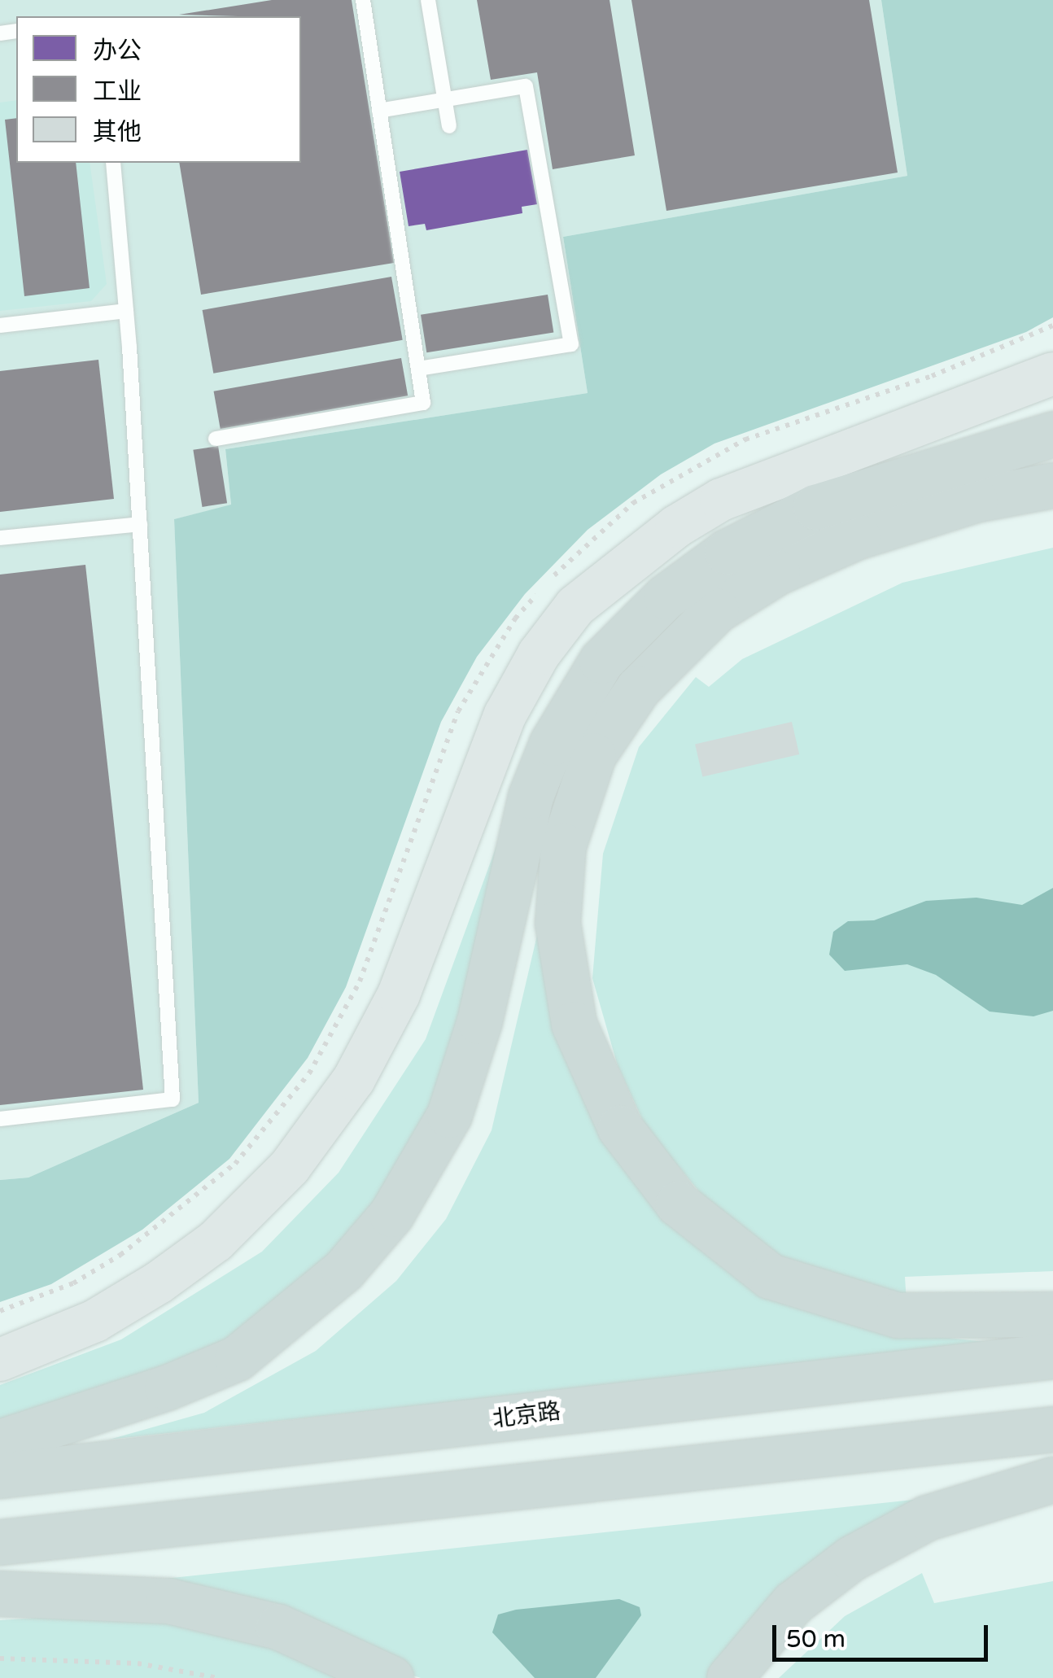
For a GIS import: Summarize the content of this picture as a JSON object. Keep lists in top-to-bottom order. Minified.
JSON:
{"streets":{"highway":["北京路"]},"legend":["办公","工业","其他"],"scale_bar":"50 m"}
